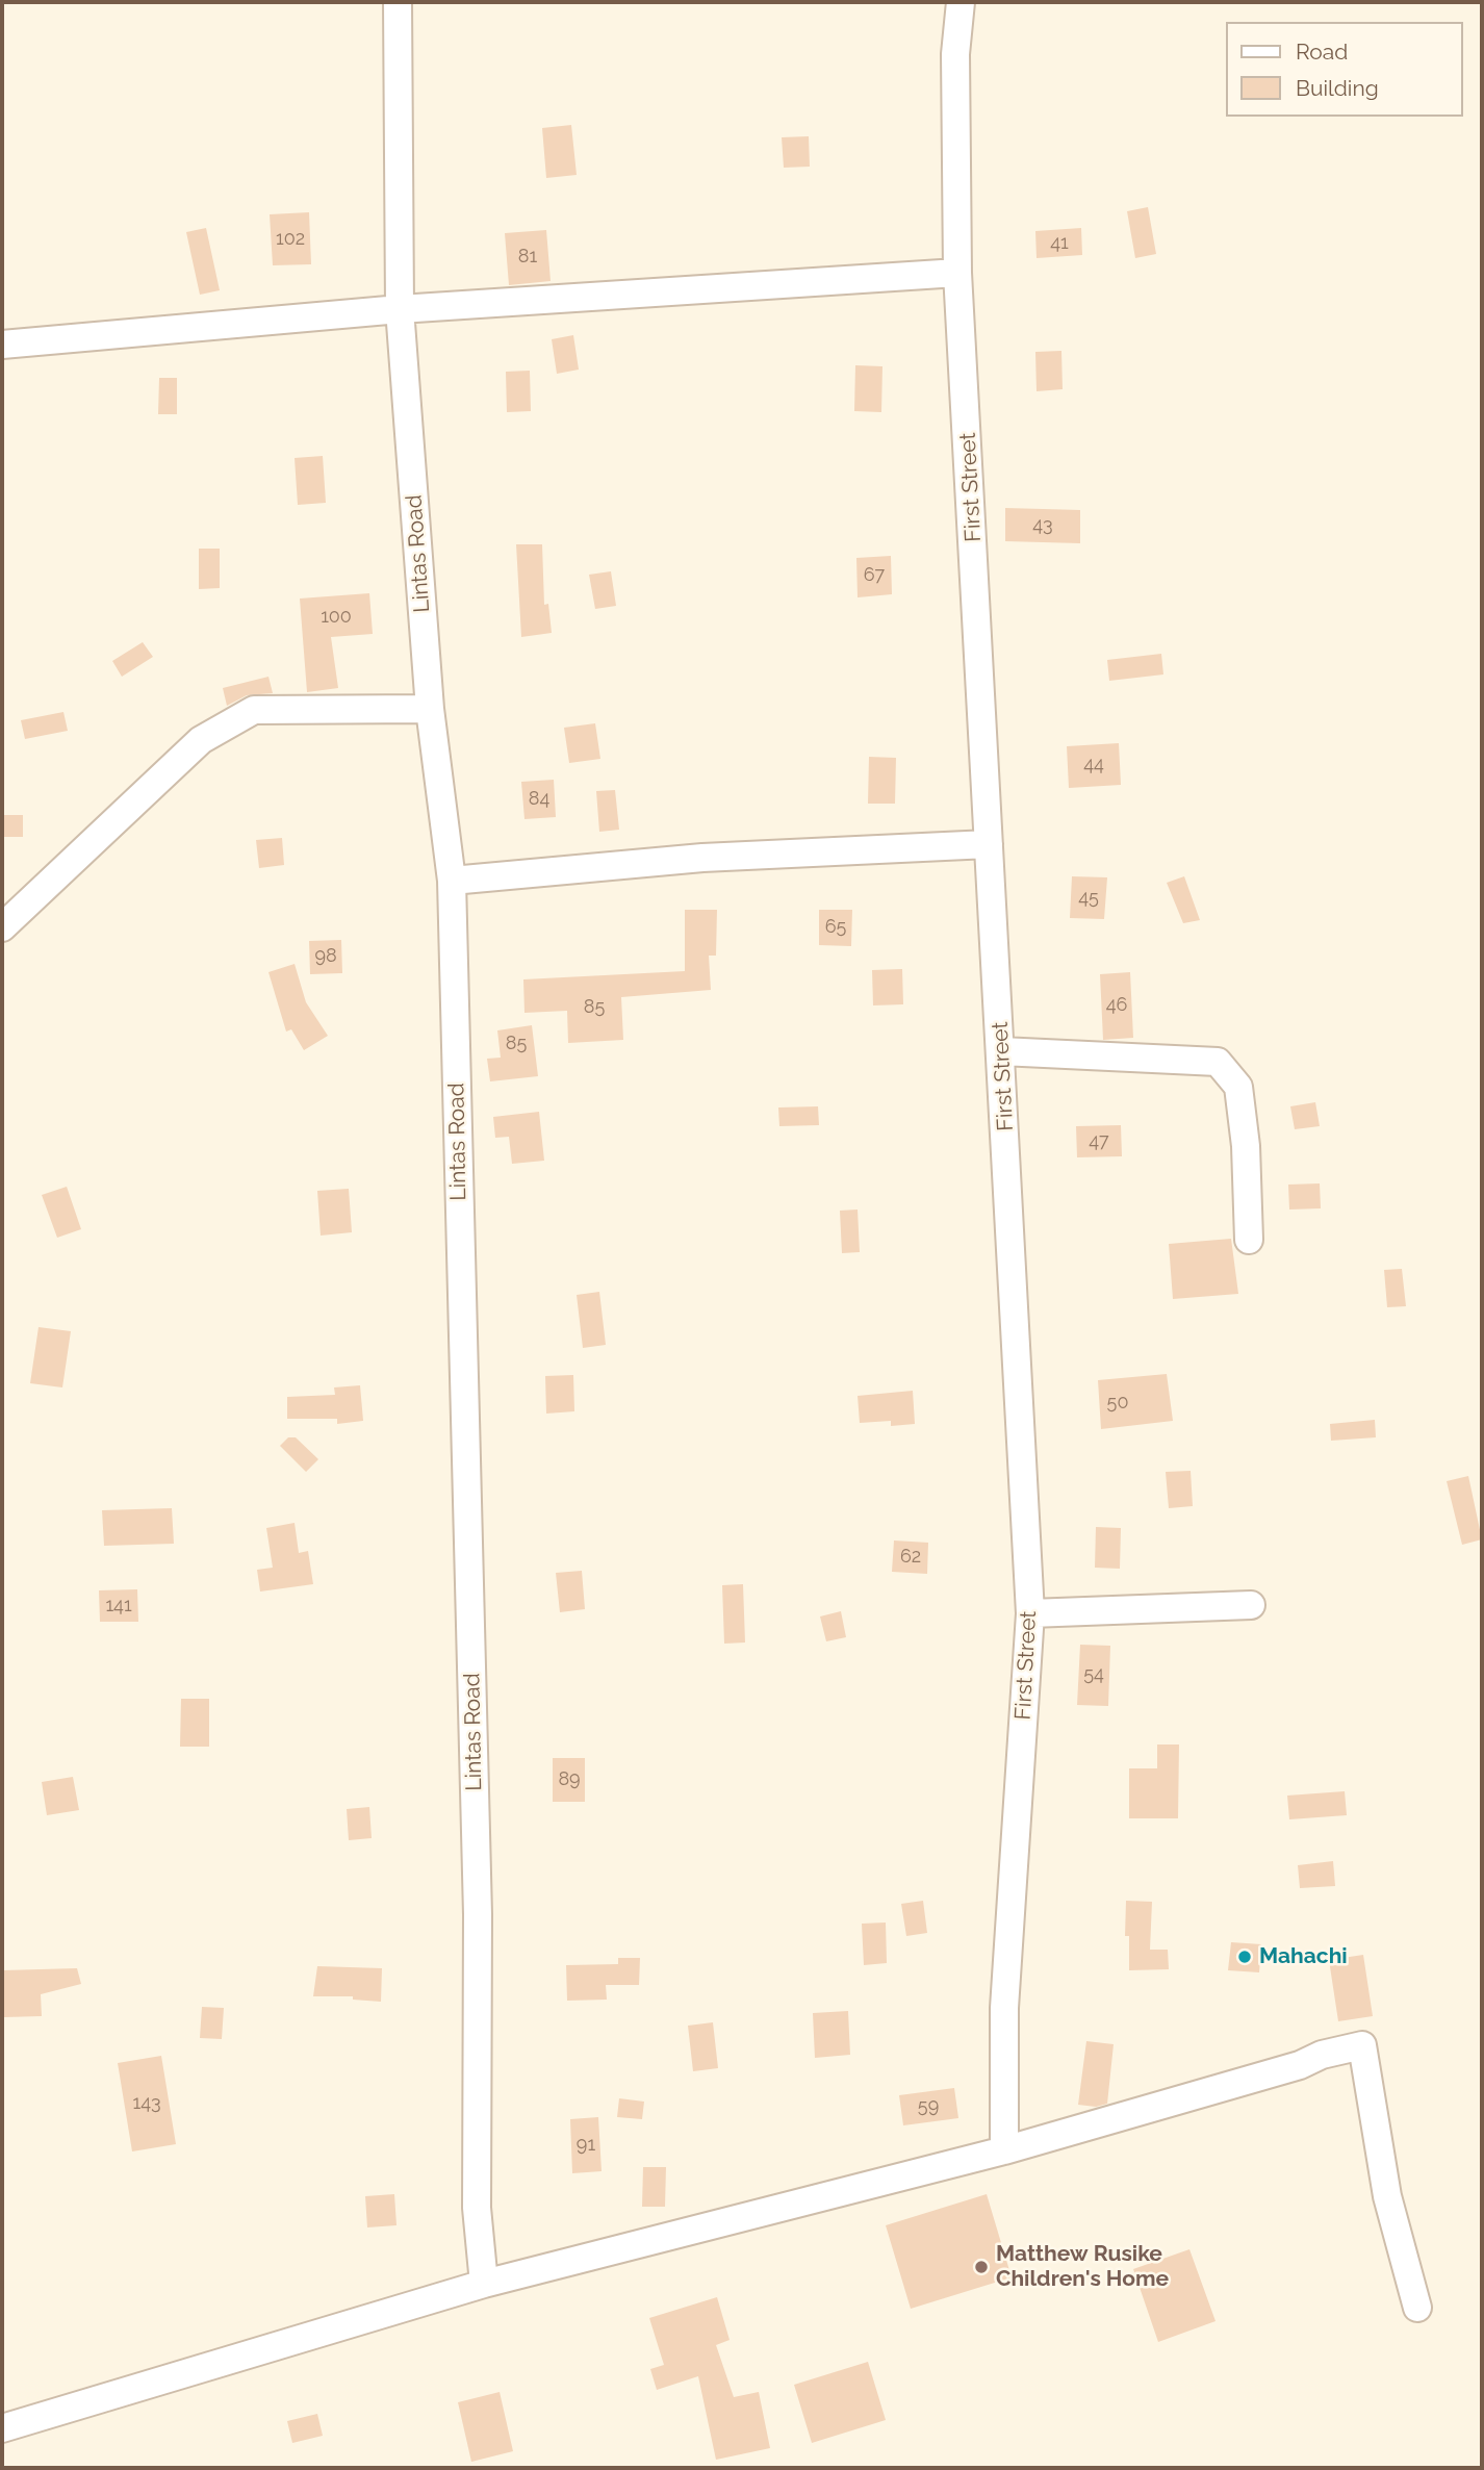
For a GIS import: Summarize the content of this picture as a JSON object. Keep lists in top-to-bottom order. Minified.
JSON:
{"streets":{"street":["First Street","Lintas Road"]},"places":["Mahachi","Matthew Rusike Children's Home"],"house_numbers":["102","41","81","43","67","100","44","84","45","65","98","46","85","85","47","50","62","141","54","89","143","59","91"],"legend":["Road","Building"]}
